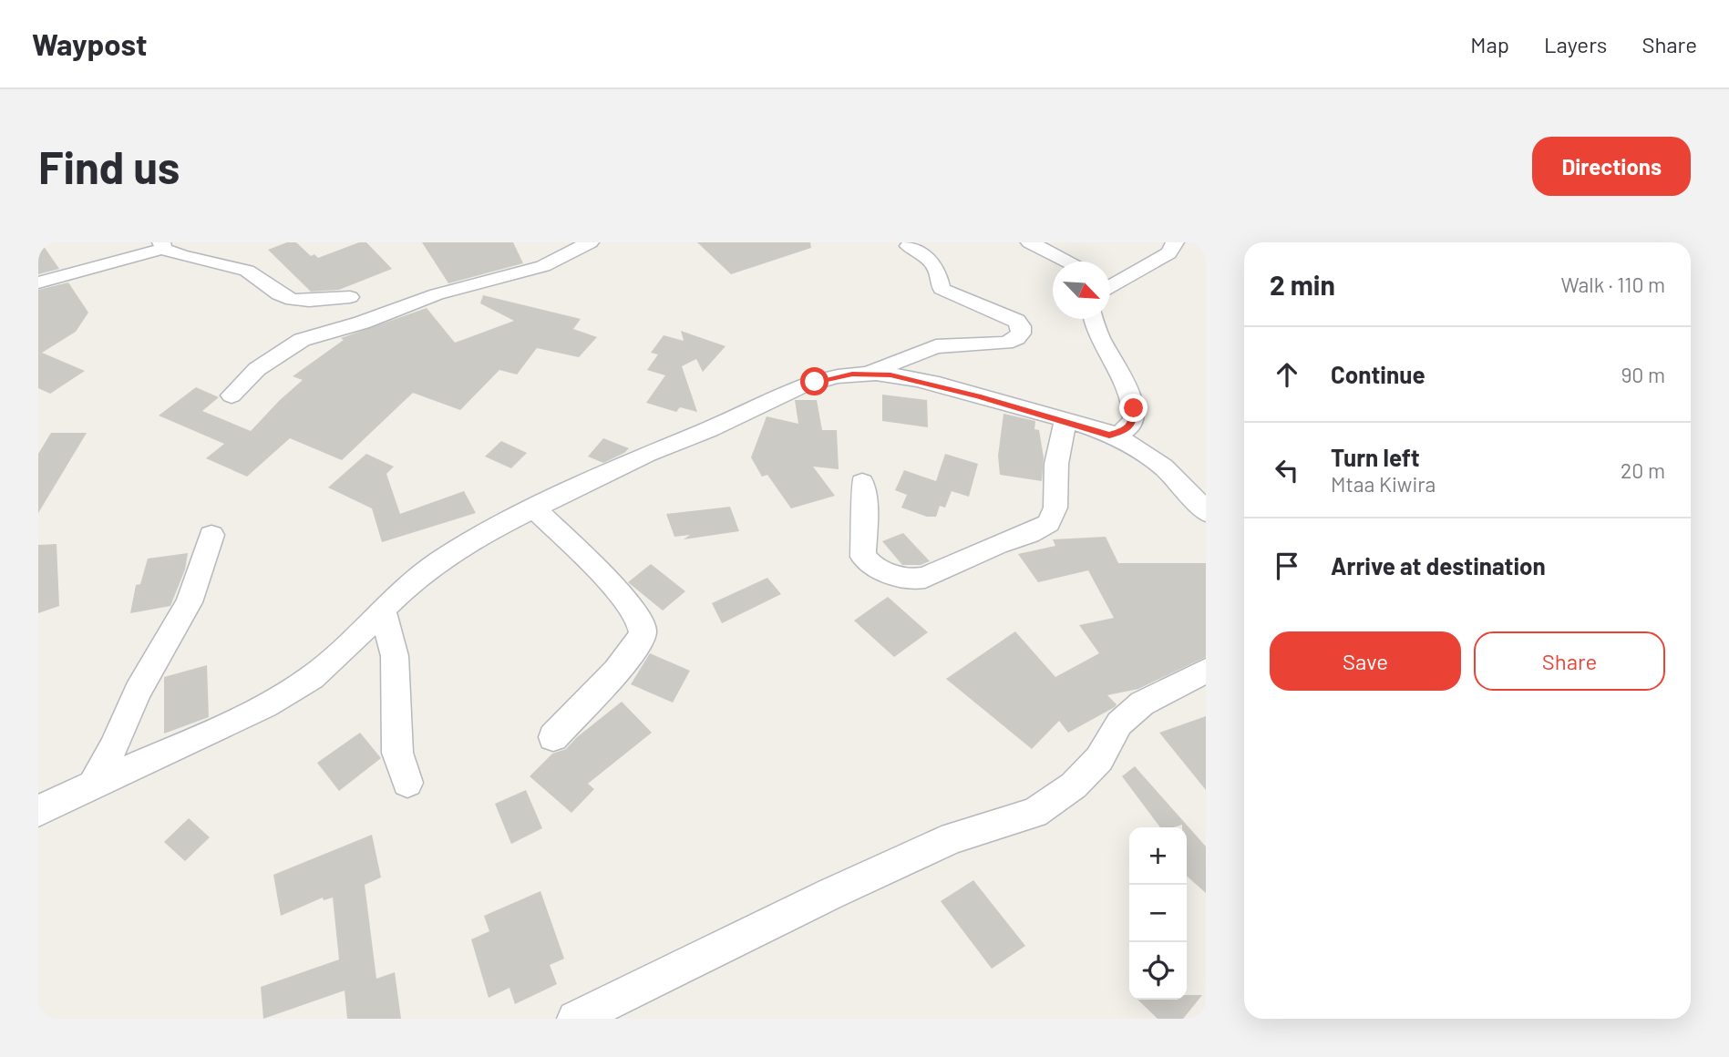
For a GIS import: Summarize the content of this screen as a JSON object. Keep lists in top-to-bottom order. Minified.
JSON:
{"north":"bottom right","page":{"header":"Waypost","nav":["Map","Layers","Share"],"buttons":["Directions",["Save","Share"]],"title":"Find us","heading":["2 min","Walk · 110 m"],"list":[["Continue","90 m"],["Turn left","Mtaa Kiwira","20 m"],"Arrive at destination"],"map_buttons":["+","−"]}}
